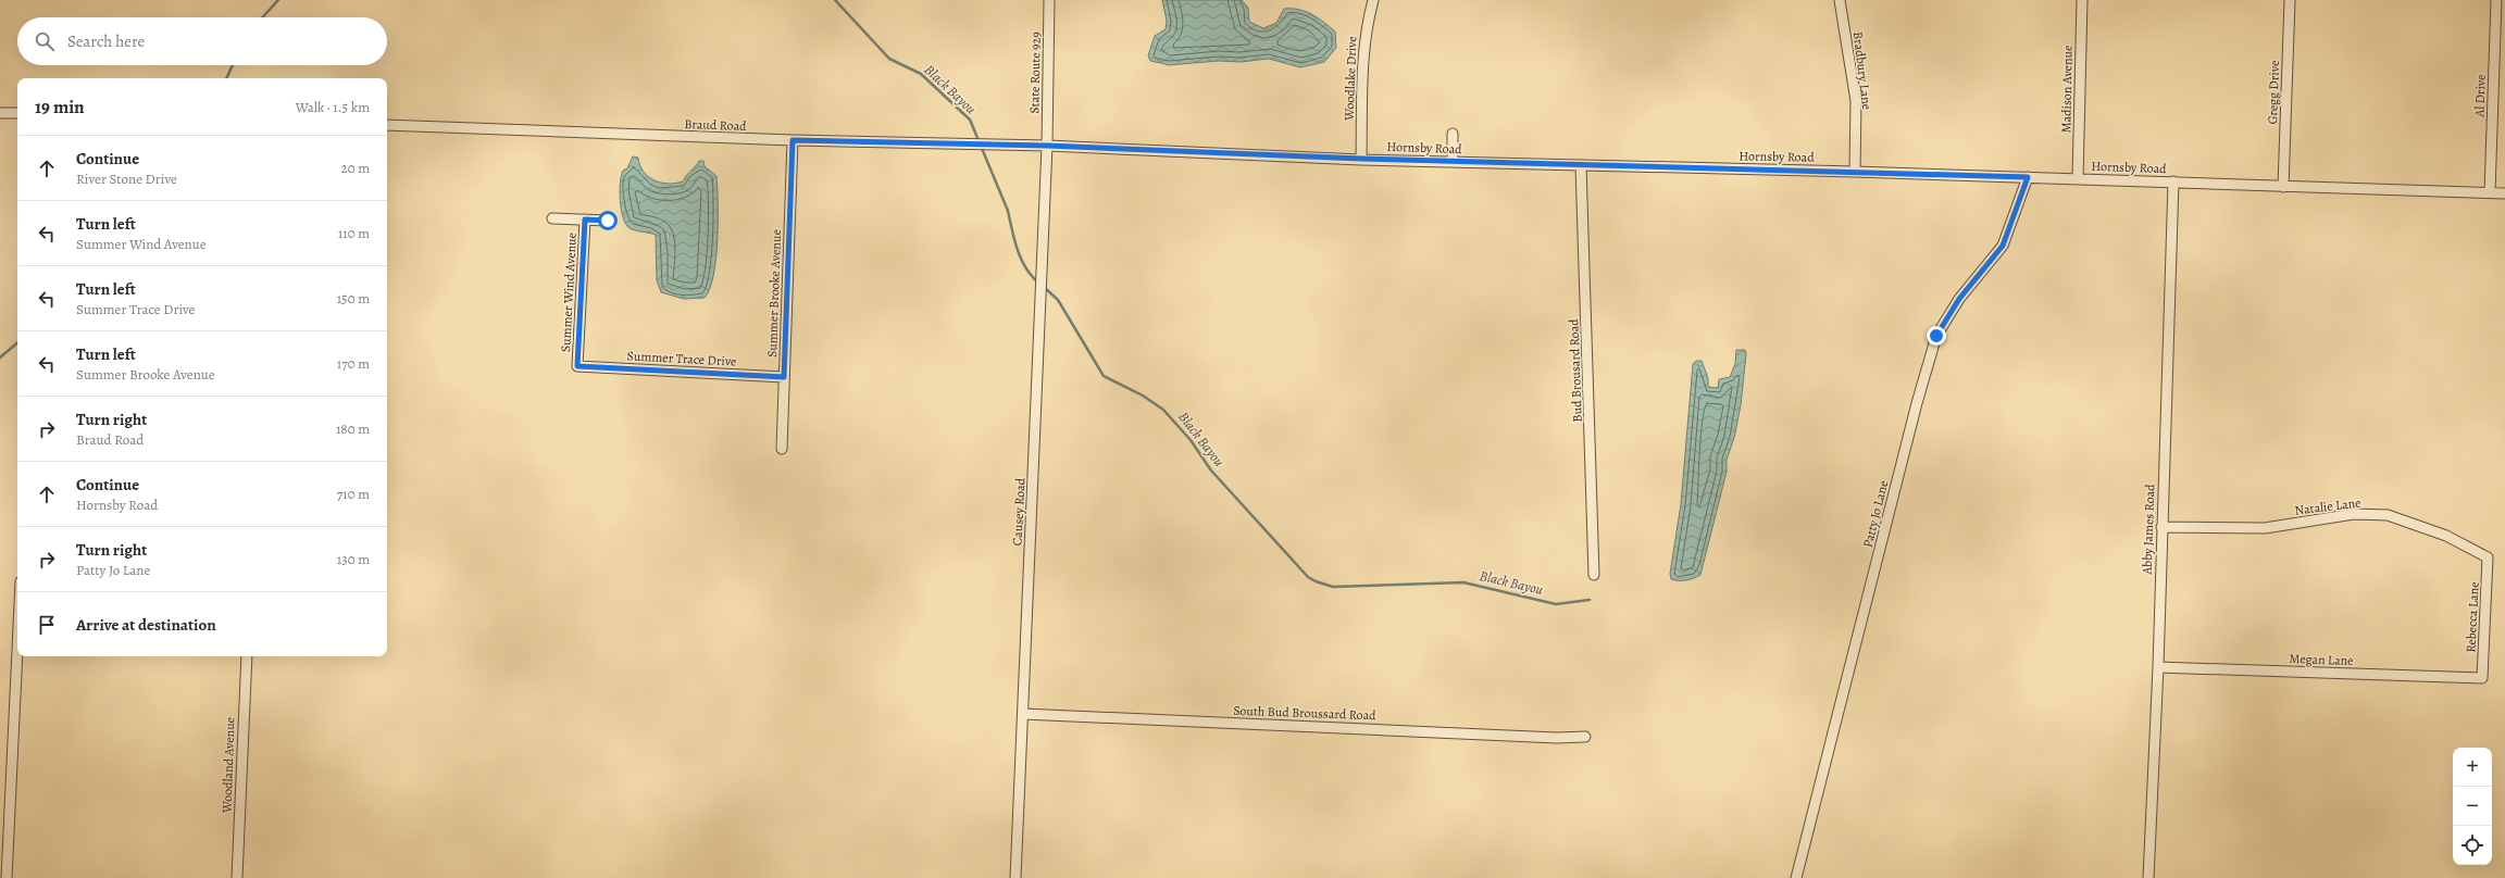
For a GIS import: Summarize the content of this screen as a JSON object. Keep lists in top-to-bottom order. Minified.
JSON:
{"streets":{"street":["Bradbury Lane","State Route 929","Woodlake Drive","Madison Avenue","Gregg Drive","Al Drive","Braud Road","Hornsby Road","Summer Wind Avenue","Summer Brooke Avenue","Summer Trace Drive","Bud Brousard Road","Natalie Lane","Causey Road","Patty Jo Lane","Abby James Road","Rebecca Lane","Megan Lane","South Bud Broussard Road","Woodland Avenue"]},"crossings":[["Bradbury Lane","Hornsby Road"],["State Route 929","Braud Road"],["State Route 929","Hornsby Road"],["State Route 929","Causey Road"],["Woodlake Drive","Hornsby Road"],["Madison Avenue","Hornsby Road"],["Gregg Drive","Hornsby Road"],["Al Drive","Hornsby Road"],["Braud Road","Hornsby Road"],["Braud Road","Summer Brooke Avenue"],["Braud Road","Causey Road"],["Hornsby Road","Bud Brousard Road"],["Hornsby Road","Causey Road"],["Hornsby Road","Patty Jo Lane"],["Hornsby Road","Abby James Road"],["Summer Wind Avenue","Summer Trace Drive"],["Summer Brooke Avenue","Summer Trace Drive"],["Natalie Lane","Abby James Road"],["Natalie Lane","Rebecca Lane"],["Causey Road","South Bud Broussard Road"],["Abby James Road","Megan Lane"],["Rebecca Lane","Megan Lane"]],"water":["Black Bayou"],"page":{"search":"Search here","heading":["19 min","Walk · 1.5 km"],"list":[["Continue","River Stone Drive","20 m"],["Turn left","Summer Wind Avenue","110 m"],["Turn left","Summer Trace Drive","150 m"],["Turn left","Summer Brooke Avenue","170 m"],["Turn right","Braud Road","180 m"],["Continue","Hornsby Road","710 m"],["Turn right","Patty Jo Lane","130 m"],"Arrive at destination"],"map_buttons":["+","−"]}}
